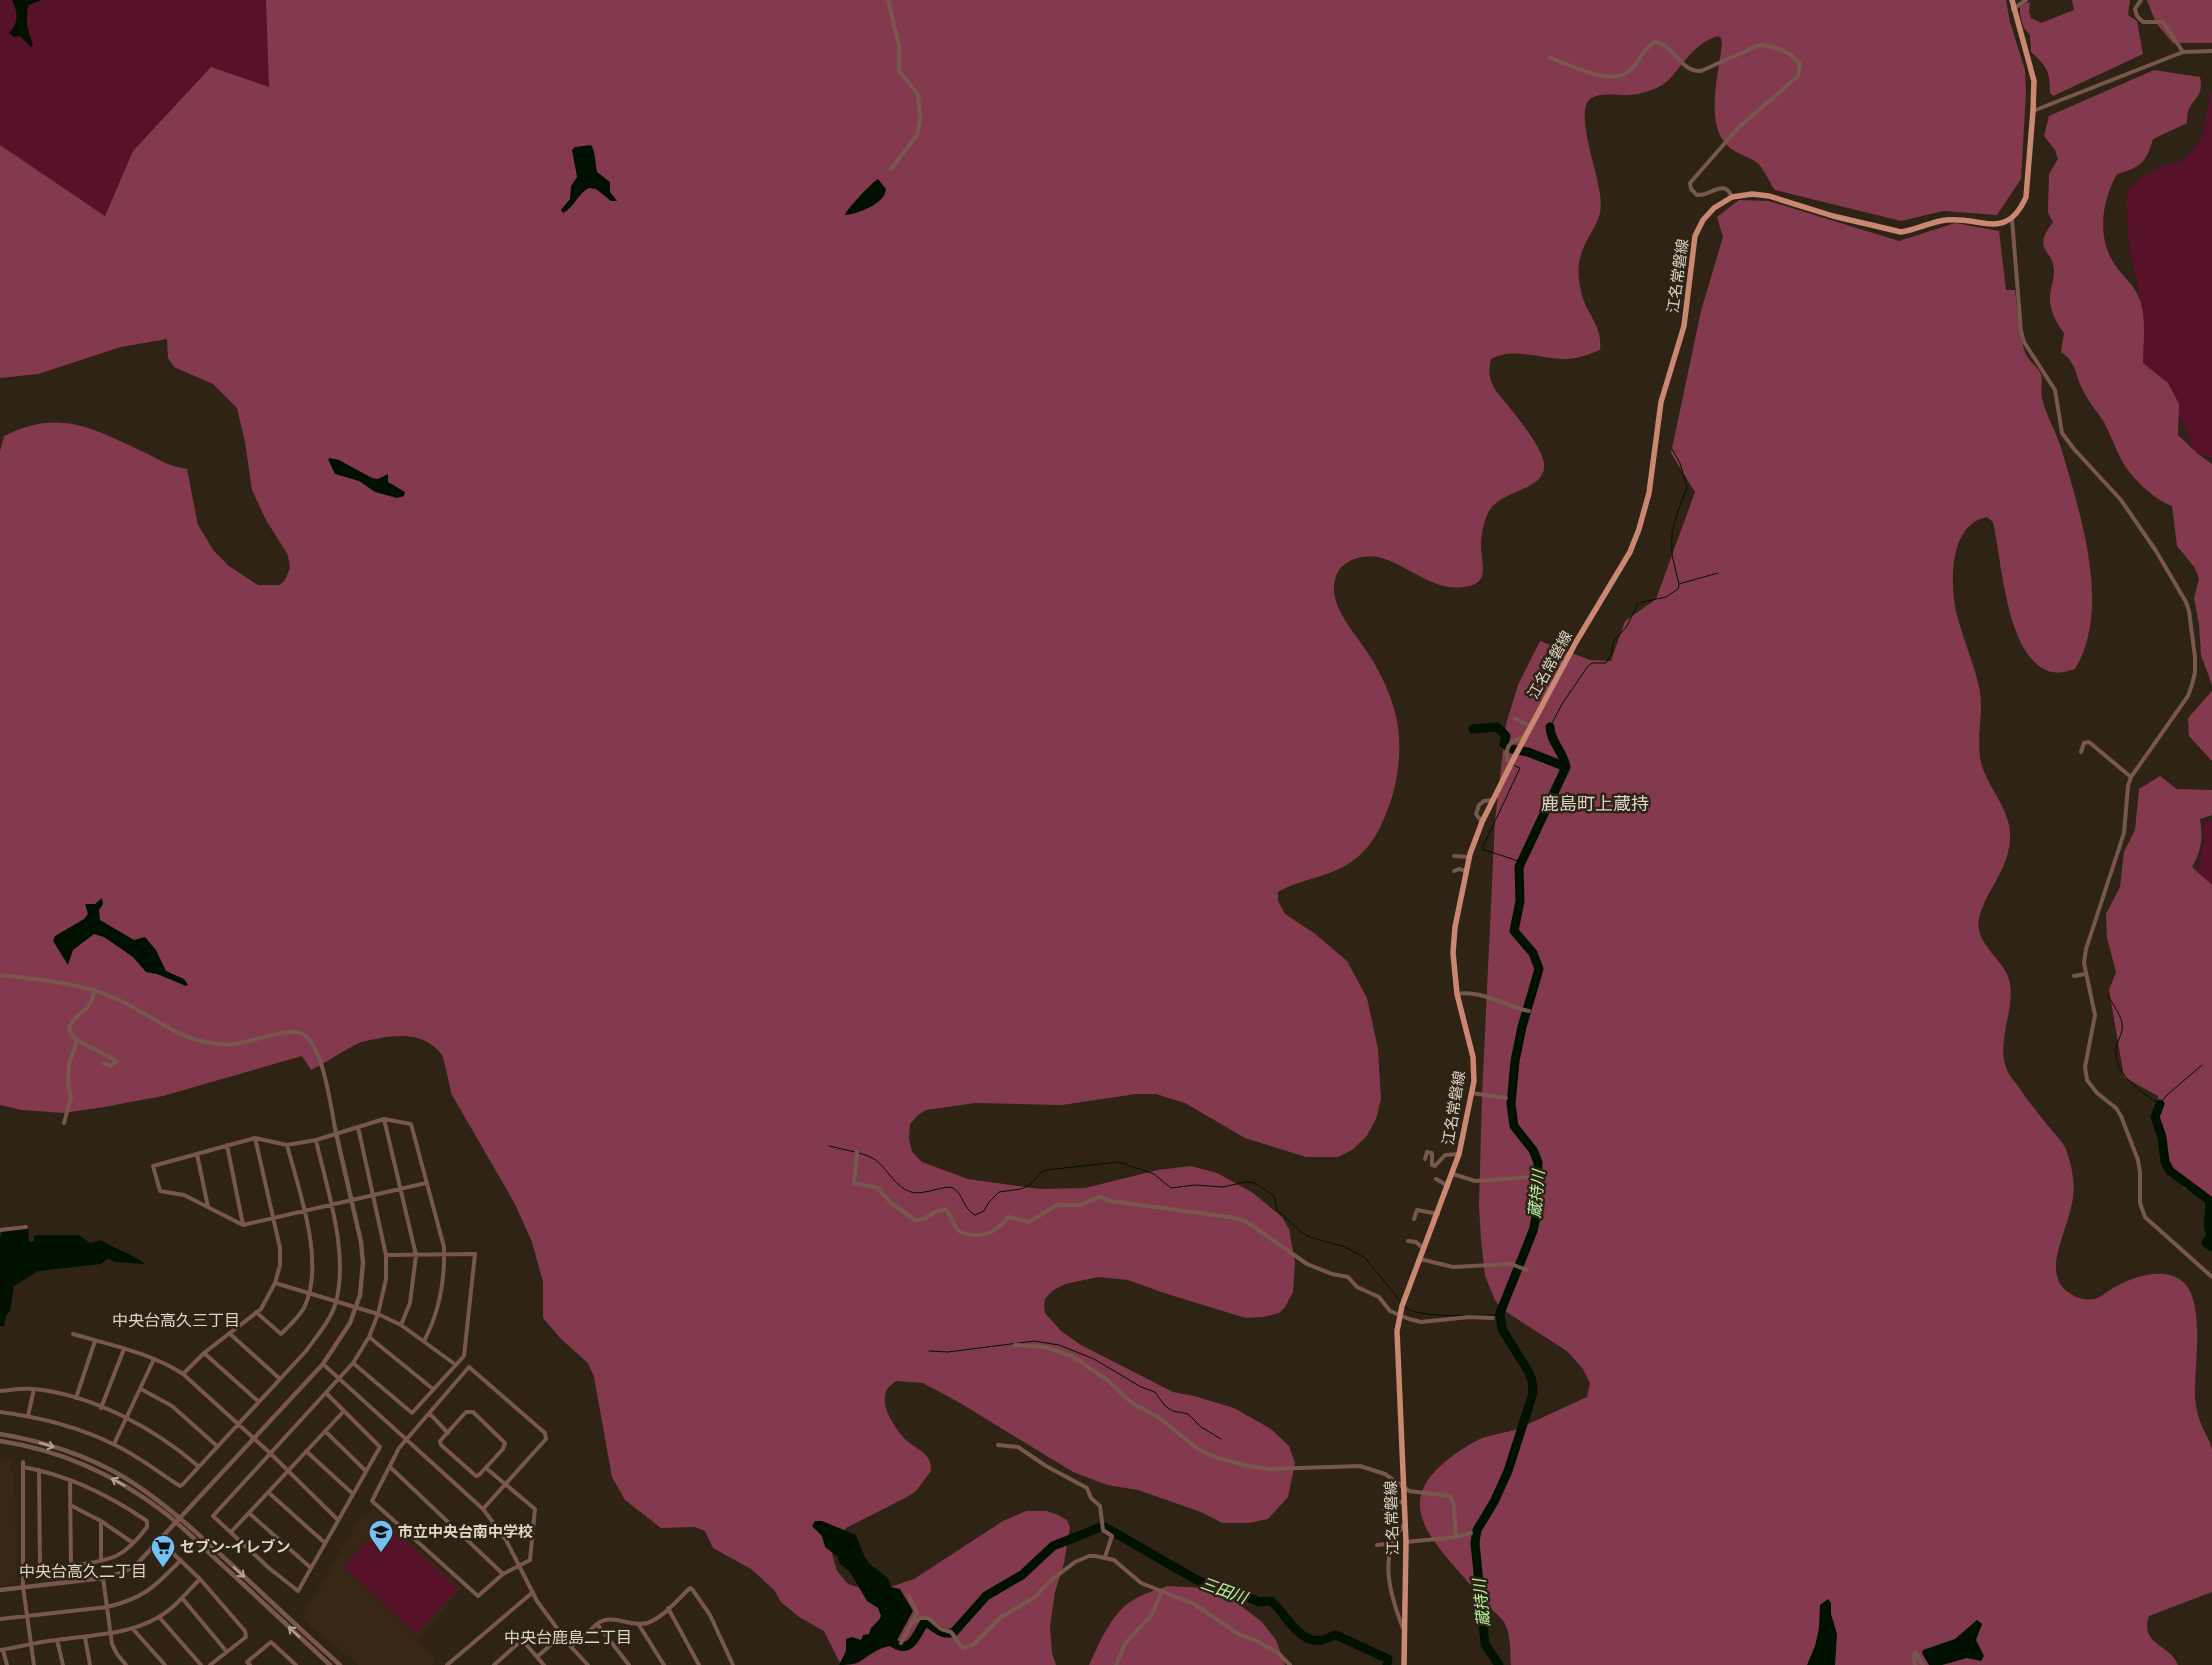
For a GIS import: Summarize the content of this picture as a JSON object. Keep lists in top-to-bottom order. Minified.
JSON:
{"streets":{"main road":["江名常磐線"]},"districts":["鹿島町上蔵持","中央台高久三丁目","中央台高久二丁目","中央台鹿島二丁目"],"water":["蔵持川","三田川"],"places":{"school or university":["市立中央台南中学校"],"supermarket":["セブン-イレブン"]}}
